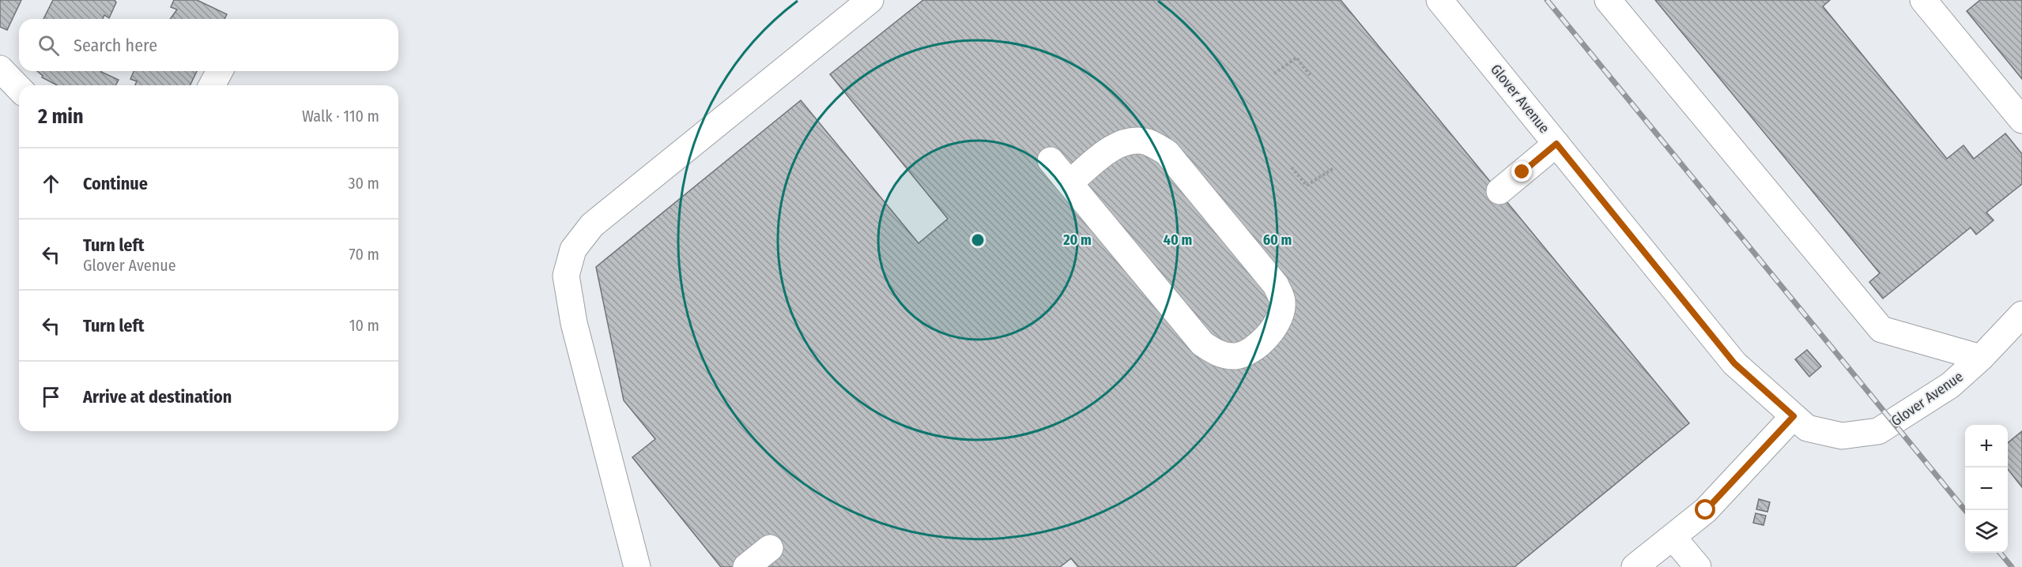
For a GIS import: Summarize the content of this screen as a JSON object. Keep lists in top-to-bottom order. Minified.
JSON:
{"streets":{"street":["Glover Avenue"]},"page":{"search":"Search here","heading":["2 min","Walk · 110 m"],"list":[["Continue","30 m"],["Turn left","Glover Avenue","70 m"],["Turn left","10 m"],"Arrive at destination"],"map_buttons":["+","−"]},"rings":["20 m","40 m","60 m"]}
